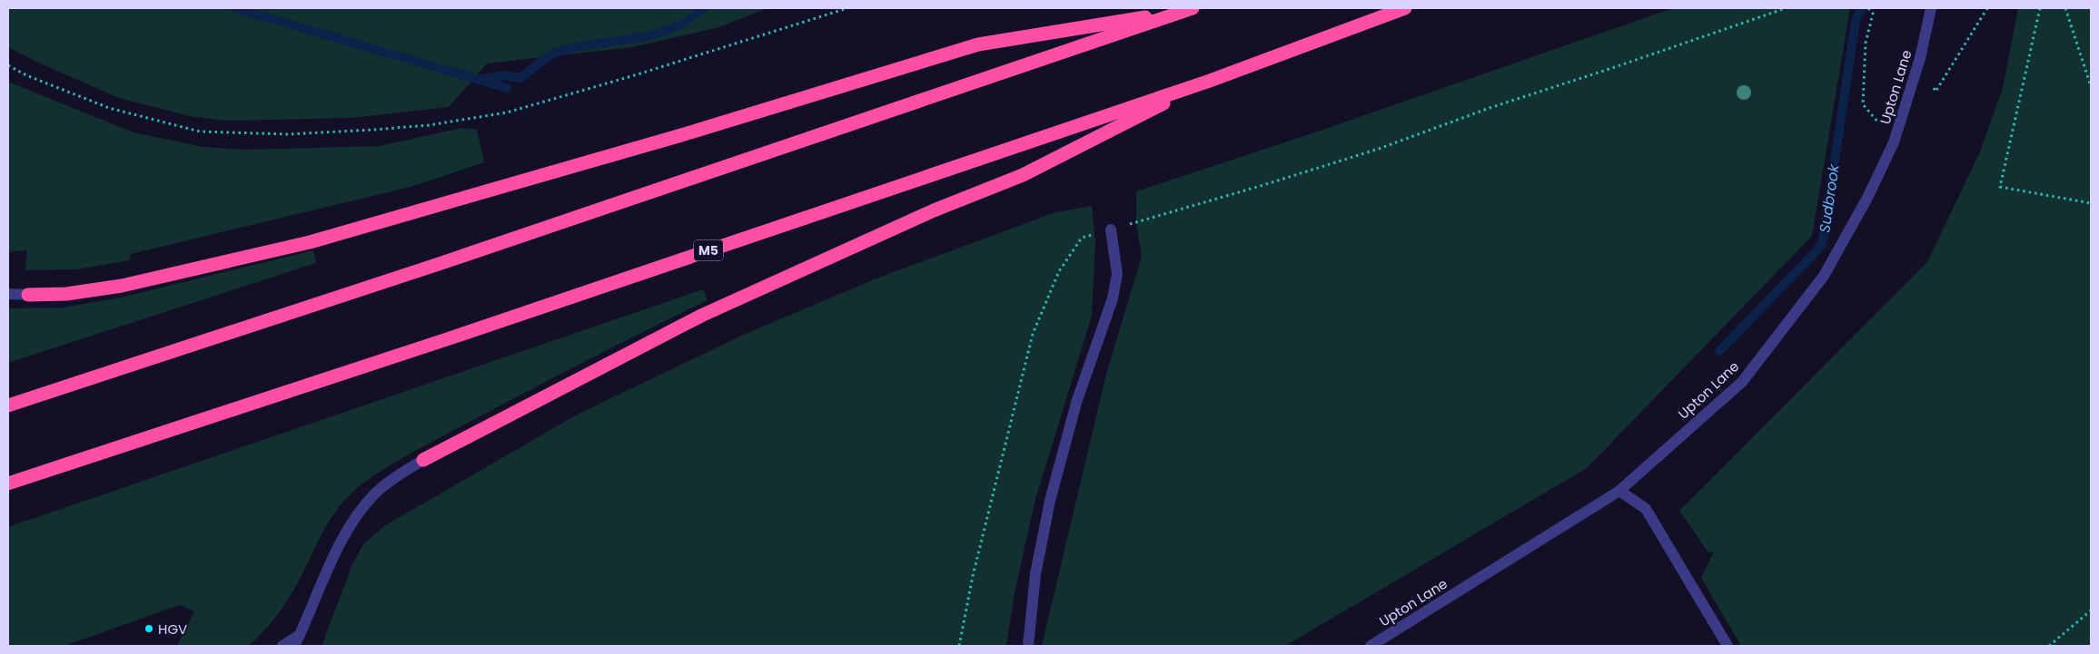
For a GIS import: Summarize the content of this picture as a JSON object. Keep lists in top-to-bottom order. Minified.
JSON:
{"streets":{"highway":["M5"],"street":["Upton Lane"]},"water":["Sudbrook"],"places":["HGV"]}
